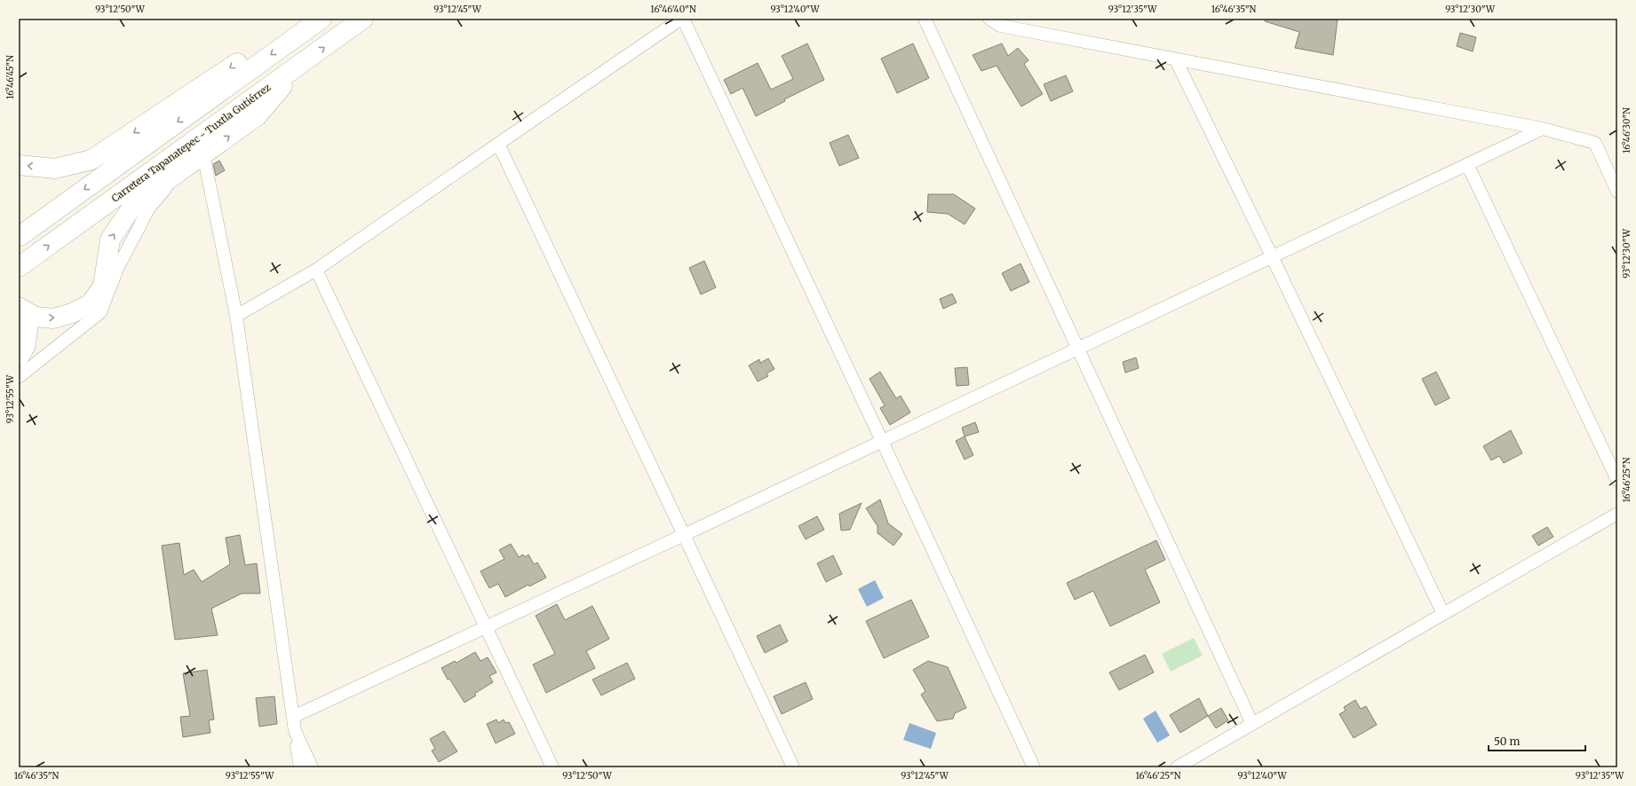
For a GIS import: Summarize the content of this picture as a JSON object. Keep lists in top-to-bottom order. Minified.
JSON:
{"streets":{"highway":["Carretera Tapanatepec - Tuxtla Gutiérrez"]},"scale_bar":"50 m","coordinates":["93°12'50\"W","93°12'45\"W","16°46'40\"N","93°12'40\"W","93°12'35\"W","16°46'35\"N","93°12'30\"W","16°46'45\"N","16°46'30\"N","93°12'55\"W","16°46'25\"N"]}
